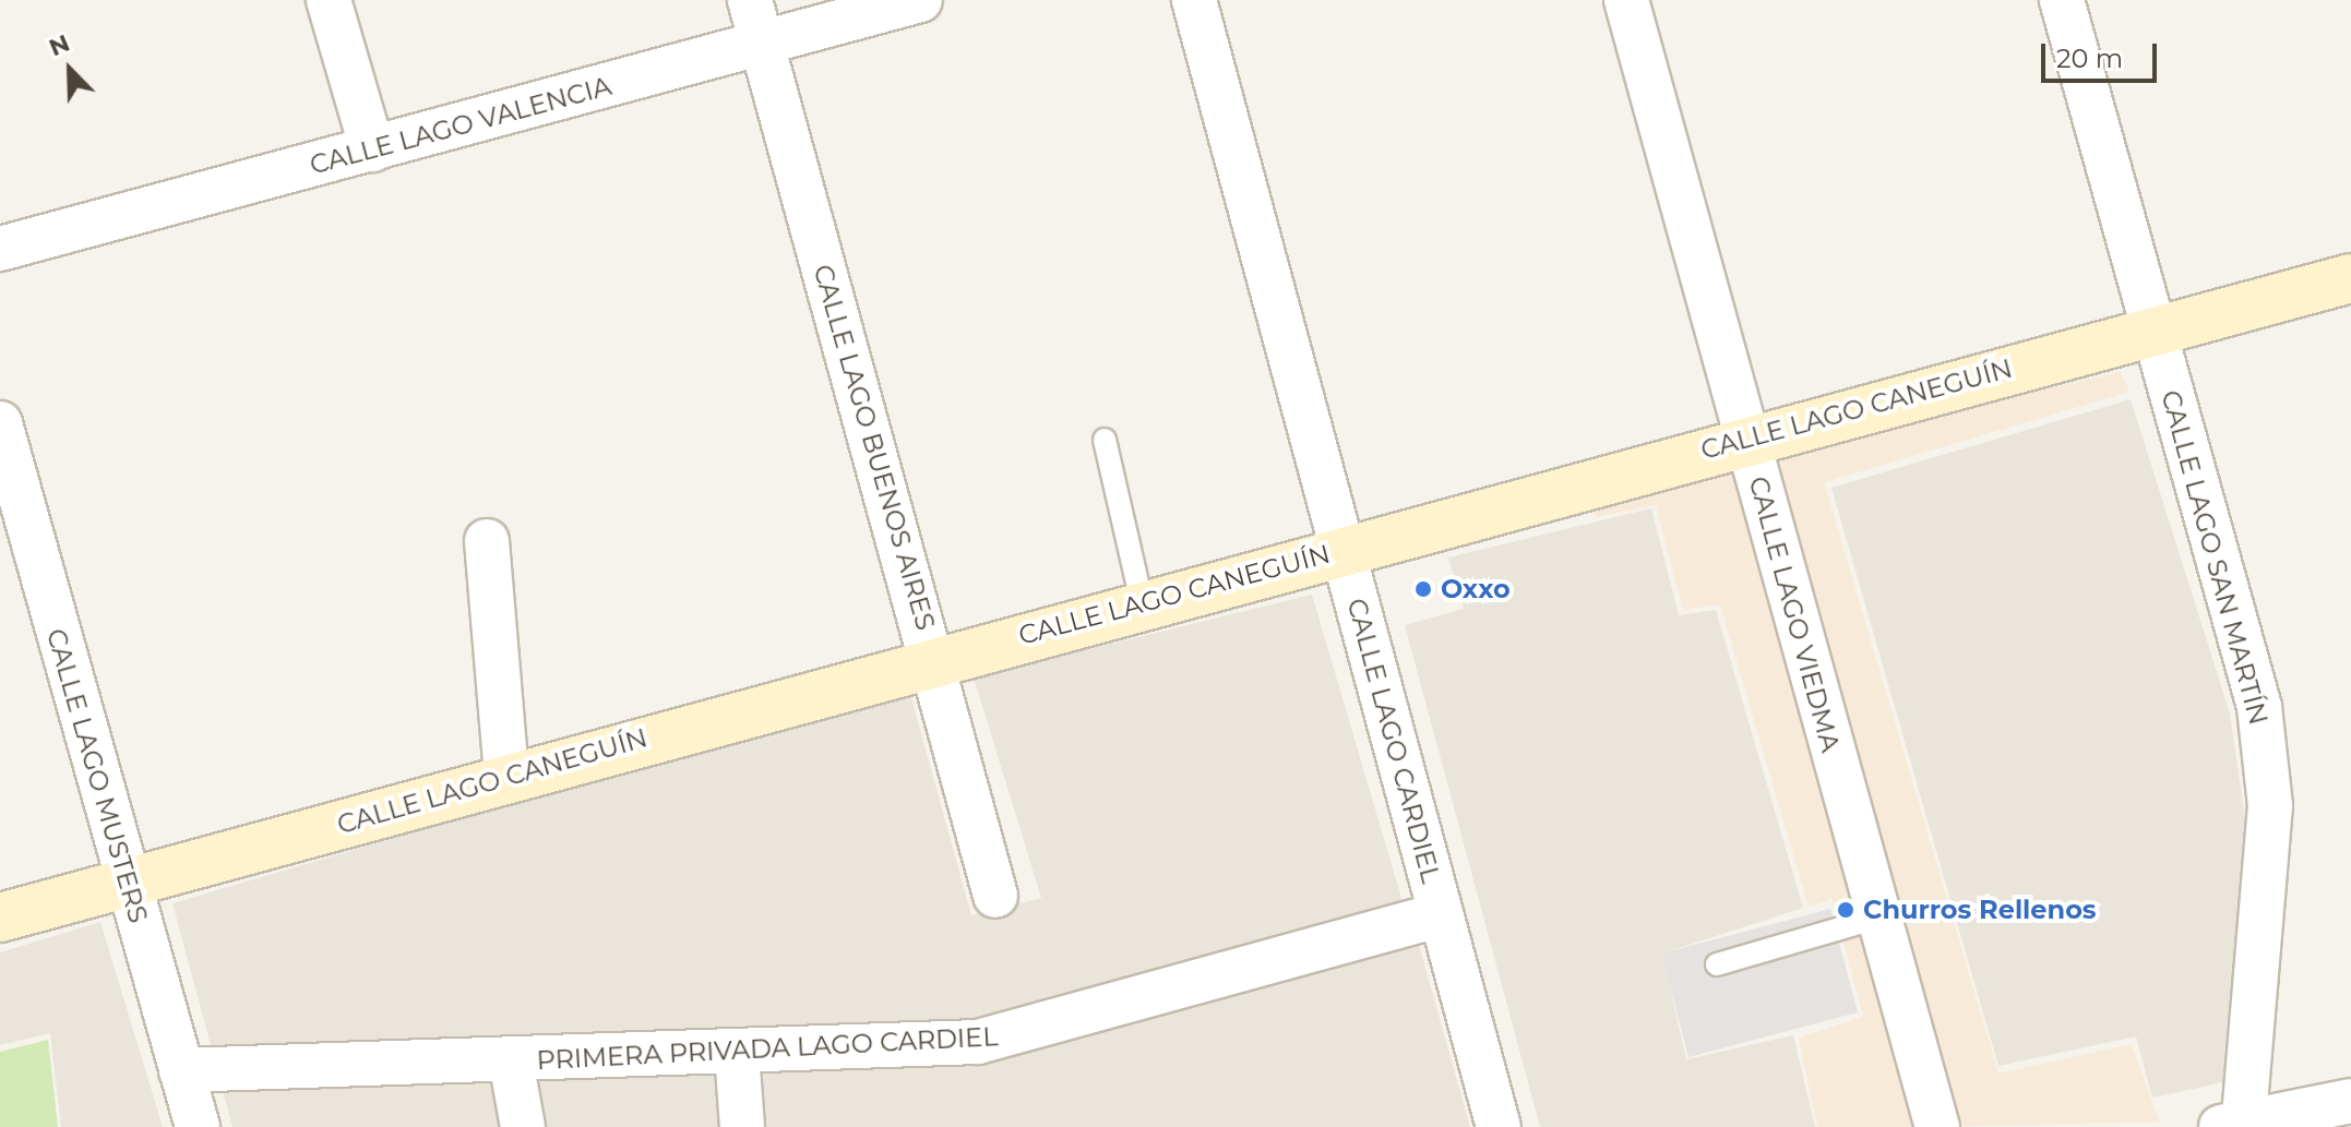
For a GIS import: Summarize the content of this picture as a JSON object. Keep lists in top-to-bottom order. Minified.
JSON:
{"streets":{"street":["CALLE LAGO VALENCIA","CALLE LAGO CANEGUÍN","CALLE LAGO BUENOS AIRES","CALLE LAGO SAN MARTÍN","CALLE LAGO VIEDMA","CALLE LAGO CARDIEL","CALLE LAGO MUSTERS","PRIMERA PRIVADA LAGO CARDIEL"]},"crossings":[["CALLE LAGO VALENCIA","CALLE LAGO BUENOS AIRES"],["CALLE LAGO CANEGUÍN","CALLE LAGO BUENOS AIRES"],["CALLE LAGO CANEGUÍN","CALLE LAGO SAN MARTÍN"],["CALLE LAGO CANEGUÍN","CALLE LAGO VIEDMA"],["CALLE LAGO CANEGUÍN","CALLE LAGO CARDIEL"],["CALLE LAGO CANEGUÍN","CALLE LAGO MUSTERS"],["CALLE LAGO CARDIEL","PRIMERA PRIVADA LAGO CARDIEL"],["CALLE LAGO MUSTERS","PRIMERA PRIVADA LAGO CARDIEL"]],"places":["Oxxo","Churros Rellenos"],"scale_bar":"20 m","north":"top left"}
